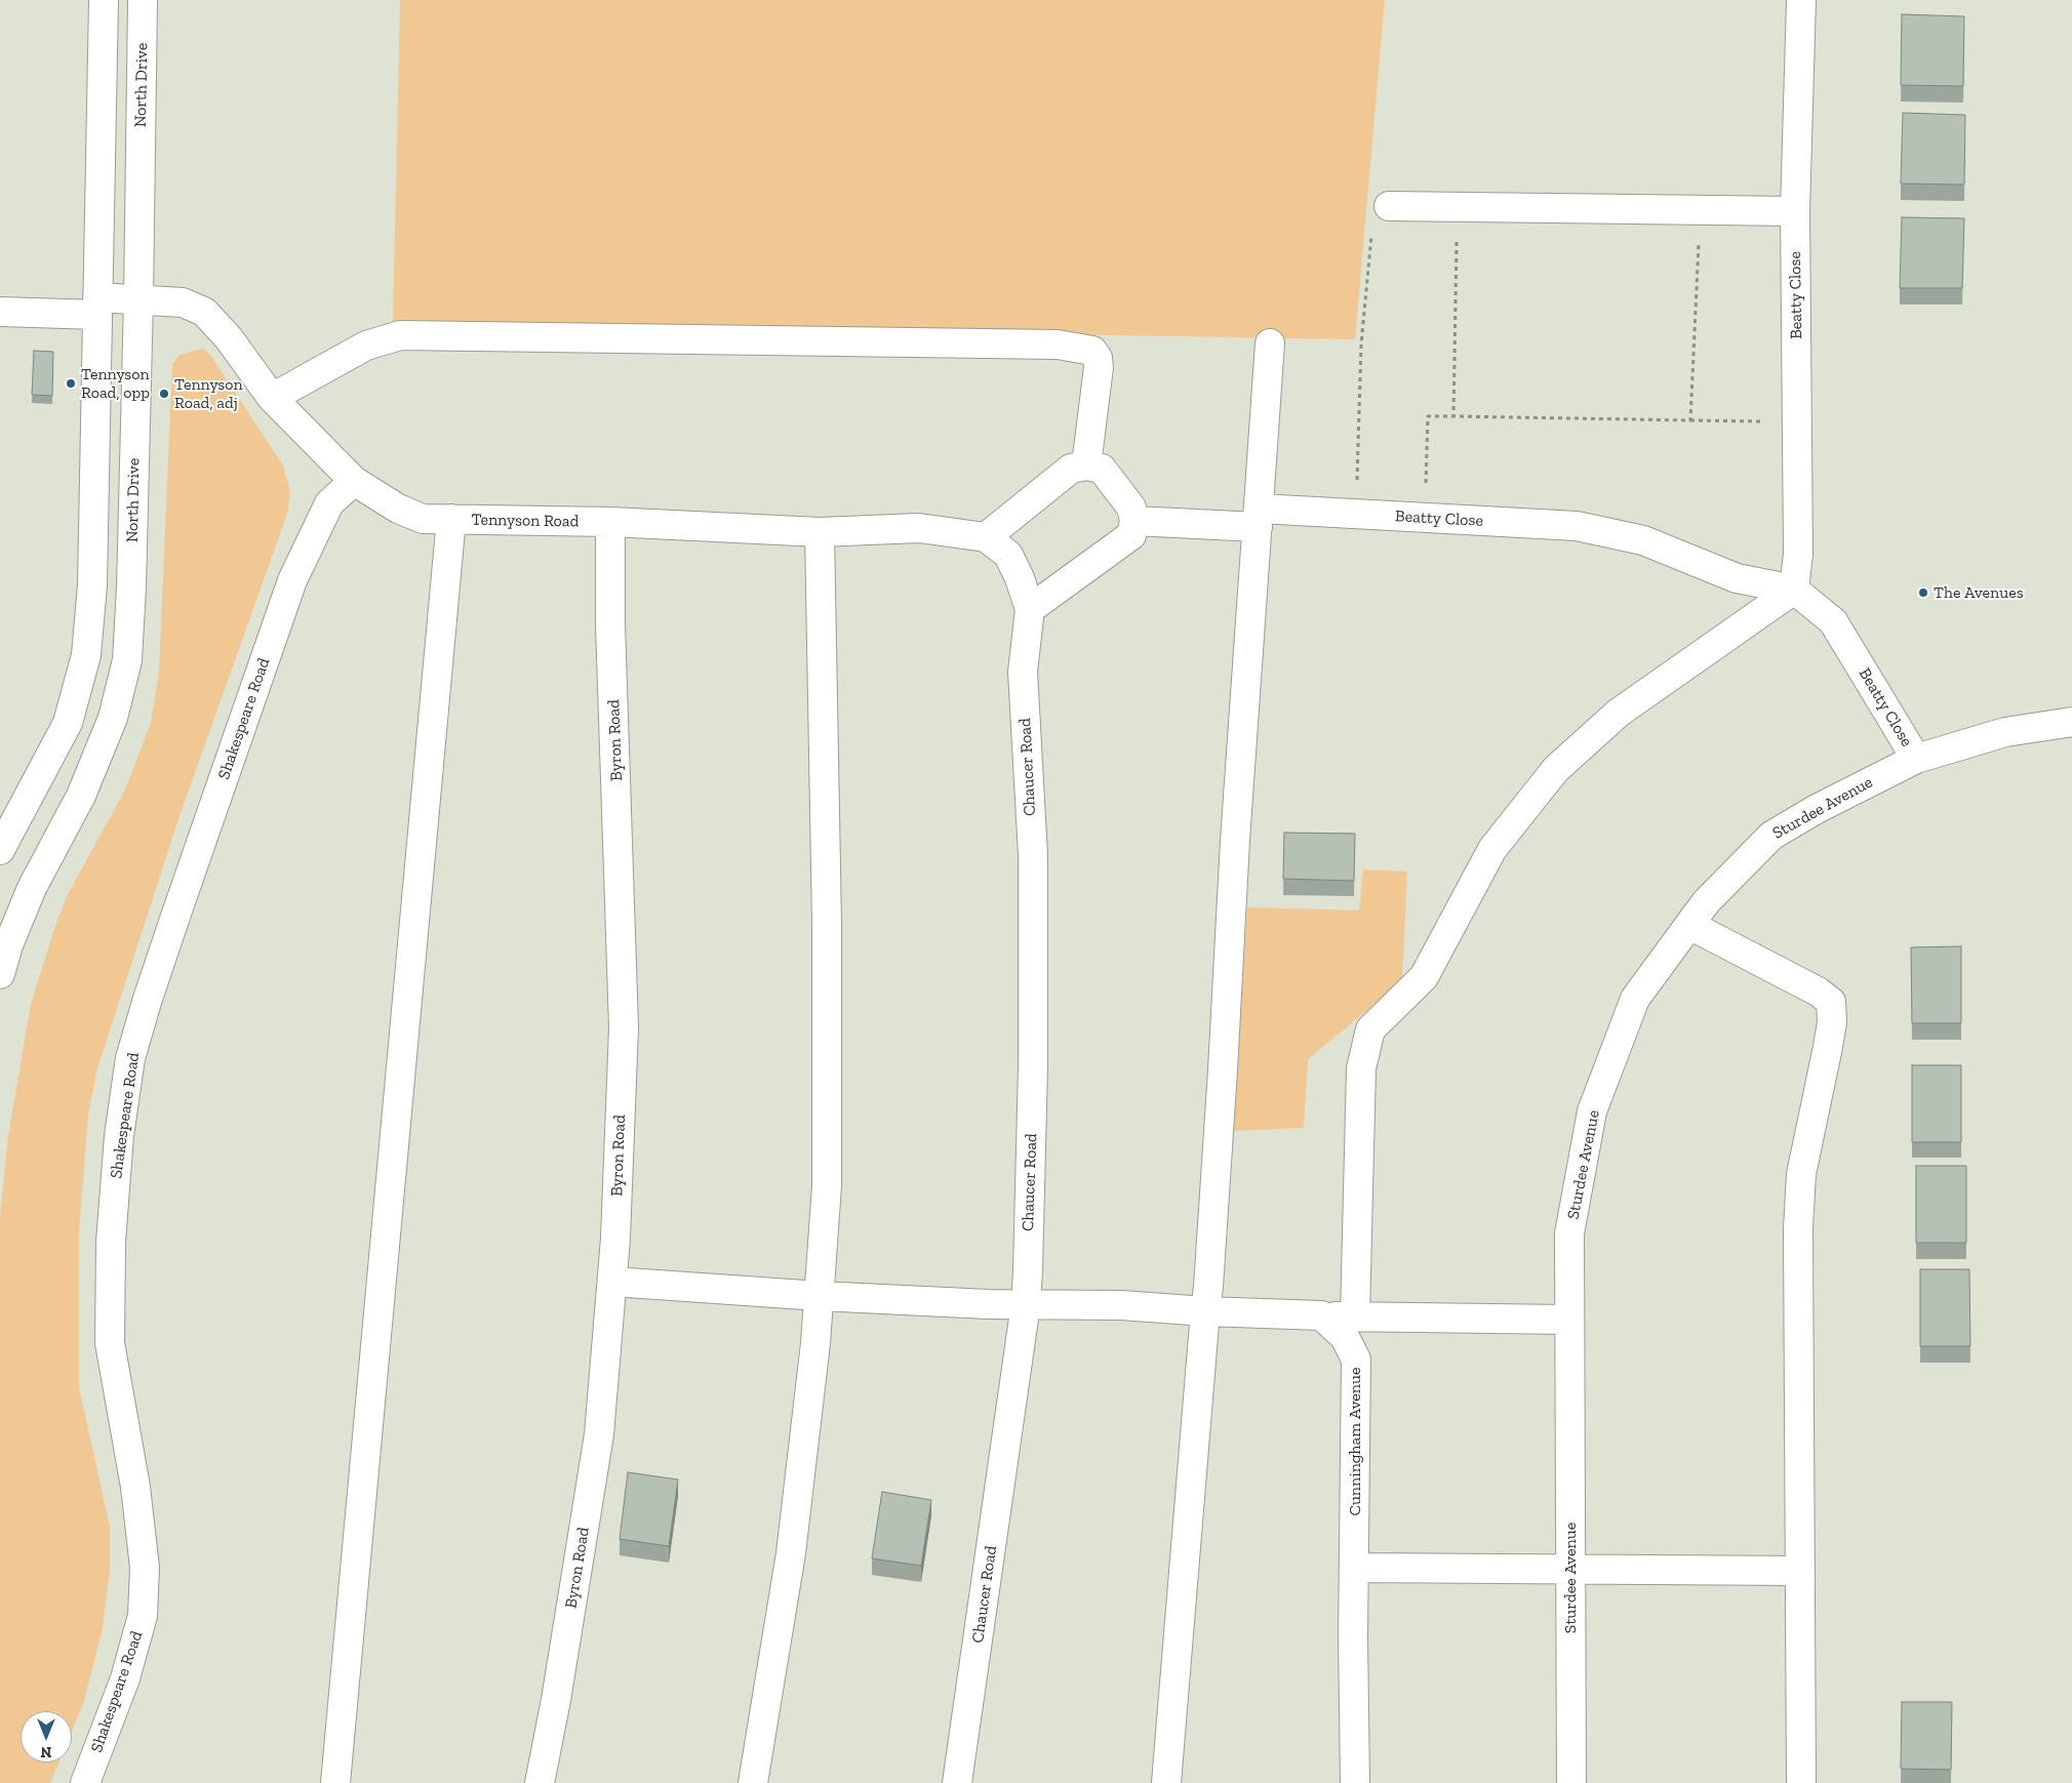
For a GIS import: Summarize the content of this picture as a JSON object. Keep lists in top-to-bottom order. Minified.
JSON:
{"streets":{"street":["North Drive","Beatty Close","Tennyson Road","Shakespeare Road","Byron Road","Chaucer Road","Sturdee Avenue","Cunningham Avenue"]},"crossings":[["North Drive","Tennyson Road"],["Beatty Close","Sturdee Avenue"],["Tennyson Road","Shakespeare Road"],["Tennyson Road","Byron Road"],["Tennyson Road","Chaucer Road"]],"places":["Tennyson Road, opp","Tennyson Road, adj","The Avenues"],"north":"bottom"}
